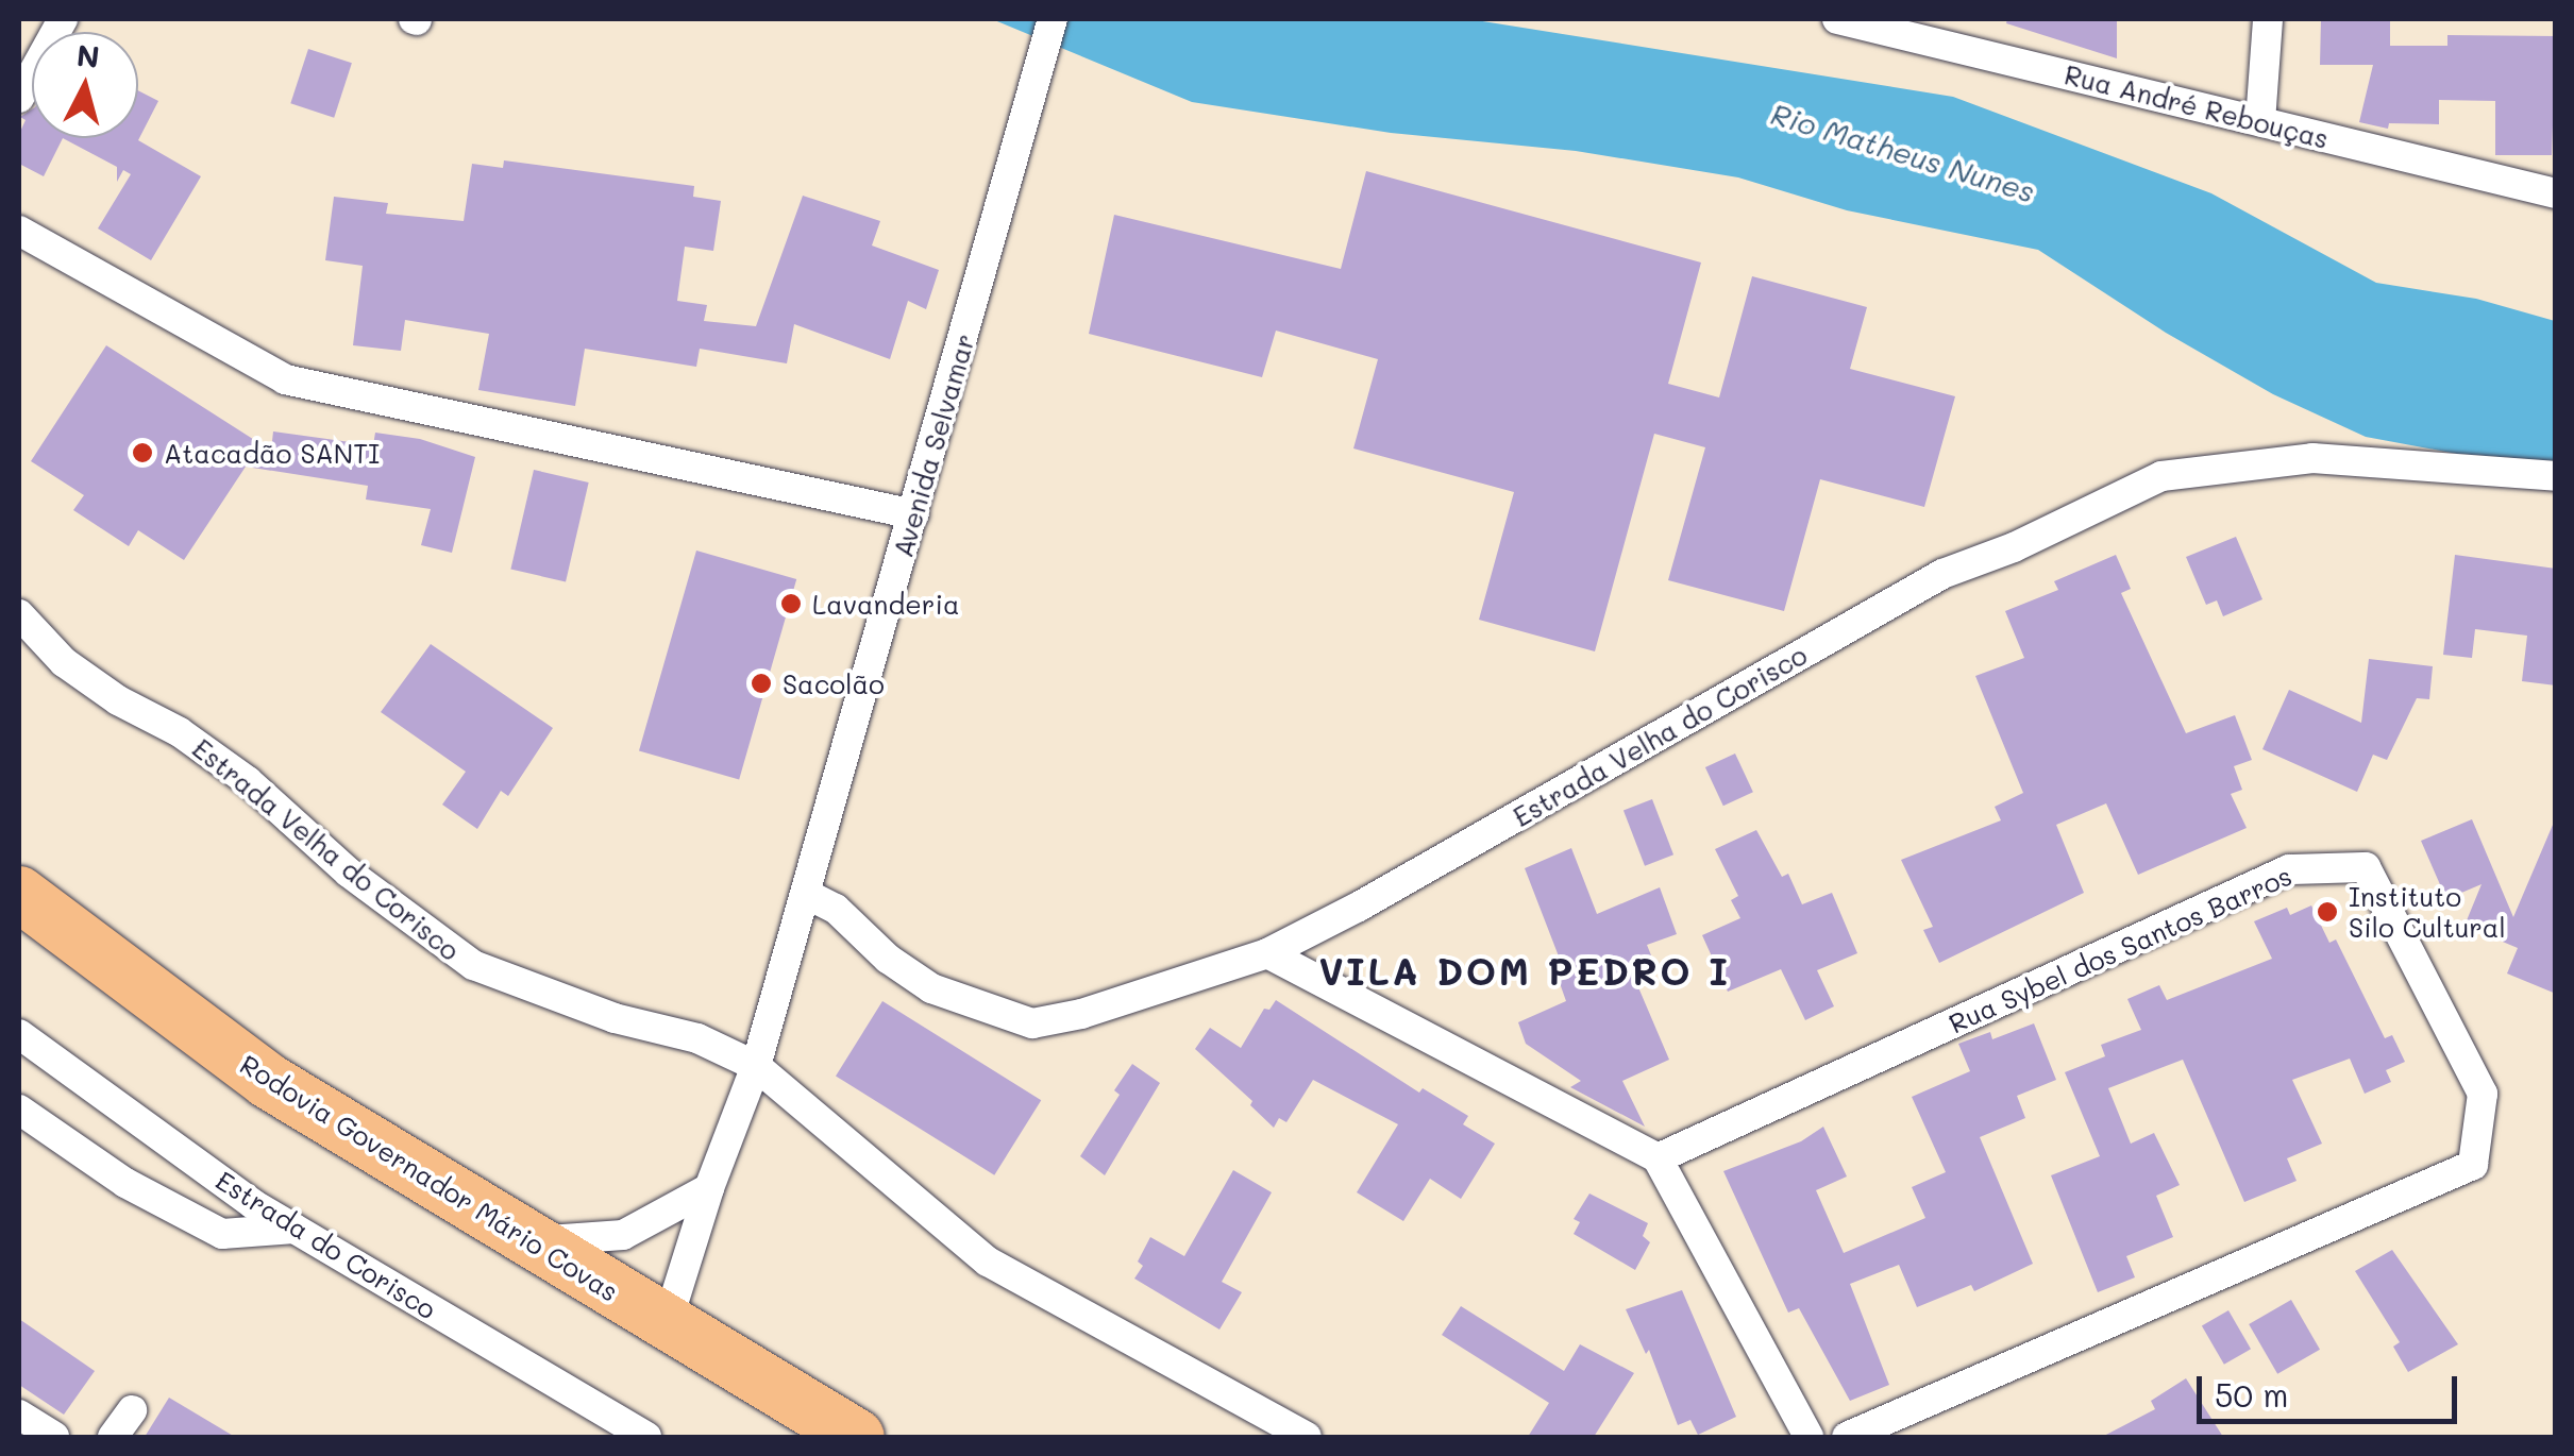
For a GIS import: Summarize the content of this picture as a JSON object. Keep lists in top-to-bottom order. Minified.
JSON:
{"streets":{"highway":["Rodovia Governador Mário Covas"],"street":["Rua André Rebouças","Avenida Selvamar","Estrada Velha do Corisco","Rua Sybel dos Santos Barros","Estrada do Corisco"]},"crossings":[["Avenida Selvamar","Estrada Velha do Corisco"],["Avenida Selvamar","Rodovia Governador Mário Covas"]],"districts":["VILA DOM PEDRO I"],"water":["Rio Matheus Nunes"],"places":["Atacadão SANTI","Lavanderia","Sacolão","Instituto Silo Cultural"],"scale_bar":"50 m","north":"top"}
